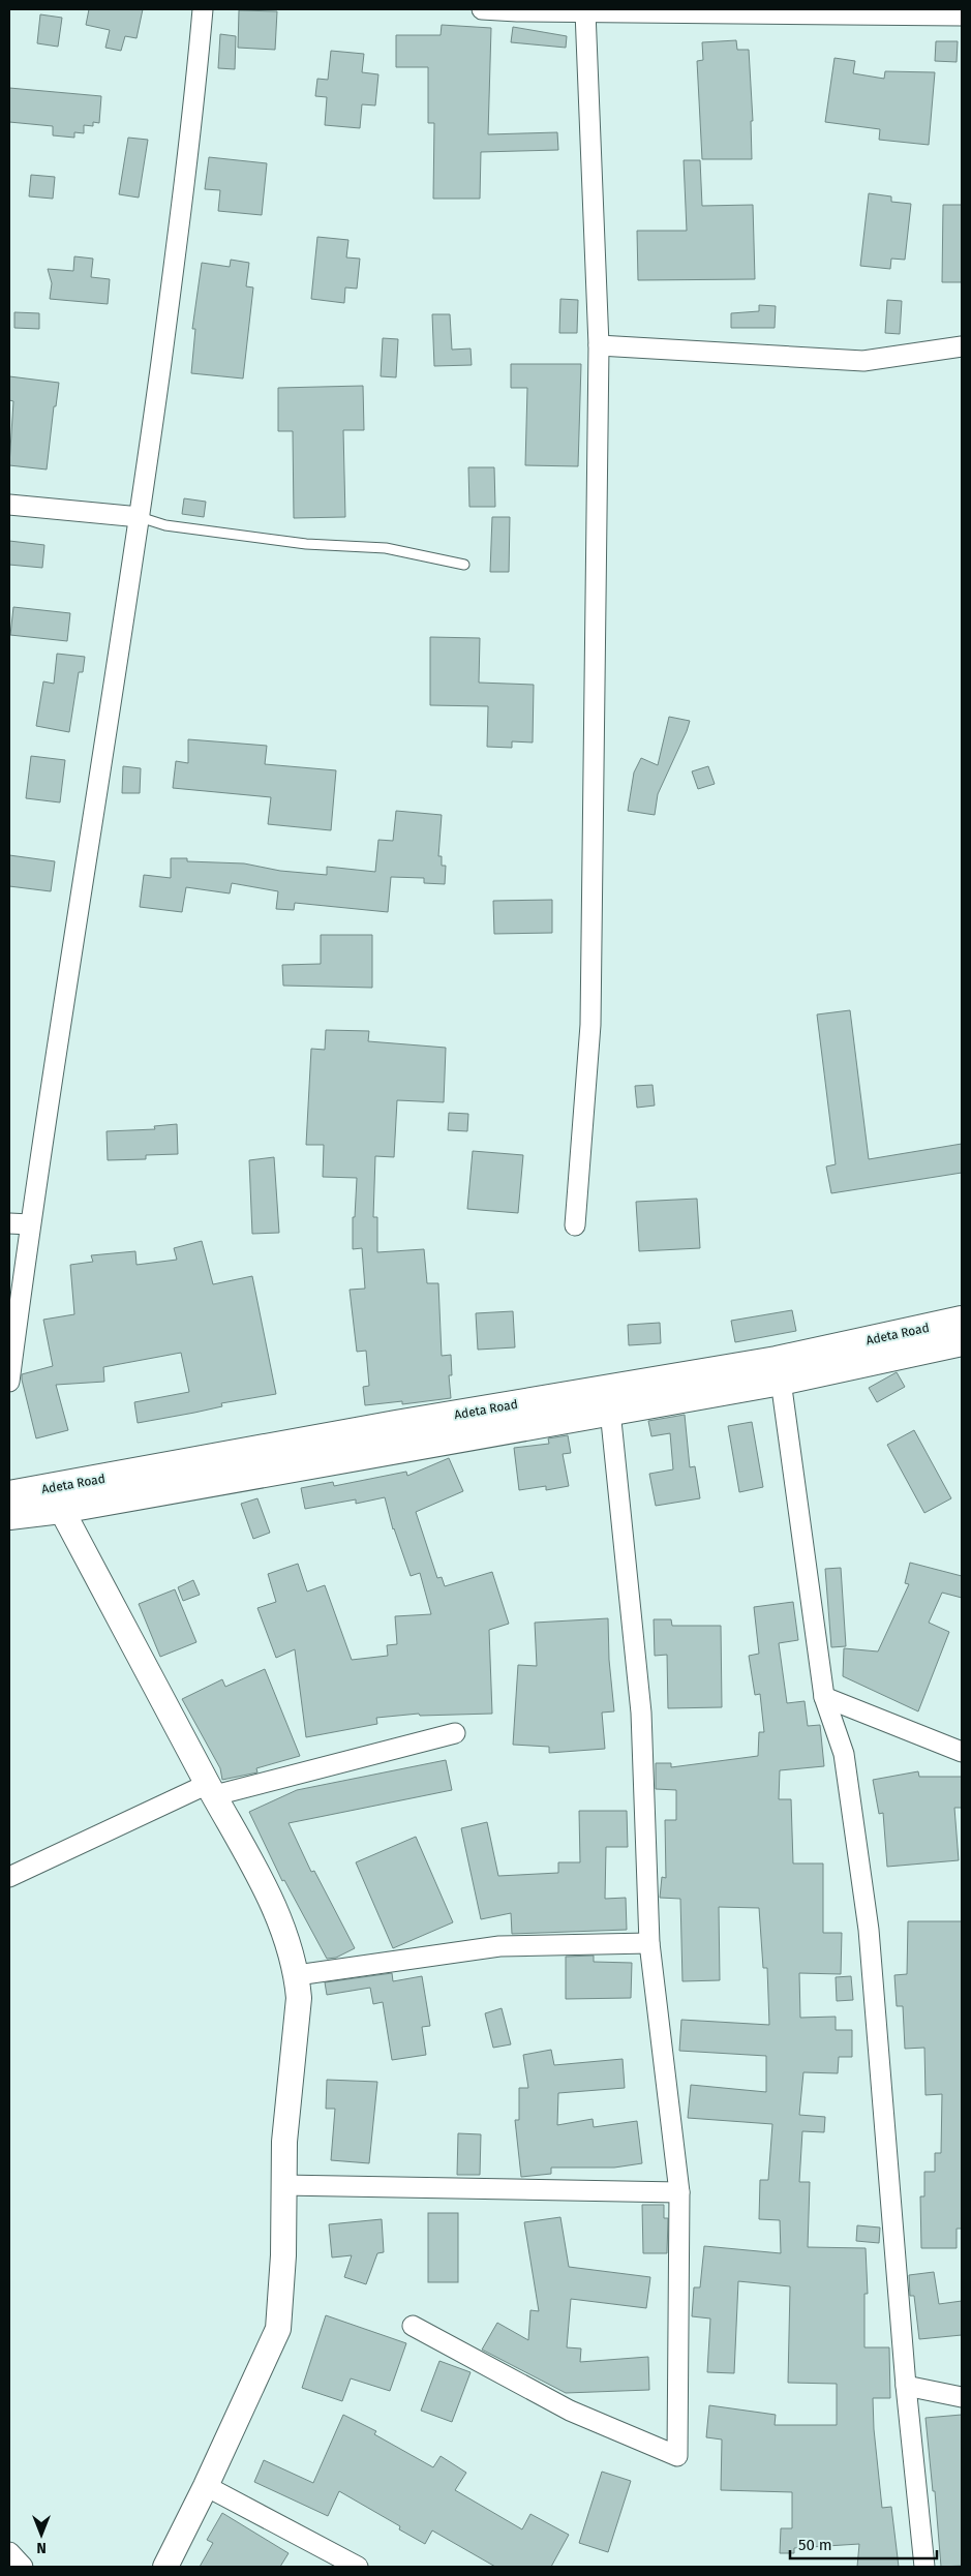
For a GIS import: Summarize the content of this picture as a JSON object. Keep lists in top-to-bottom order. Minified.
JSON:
{"streets":{"main road":["Adeta Road"]},"scale_bar":"50 m","north":"bottom"}
